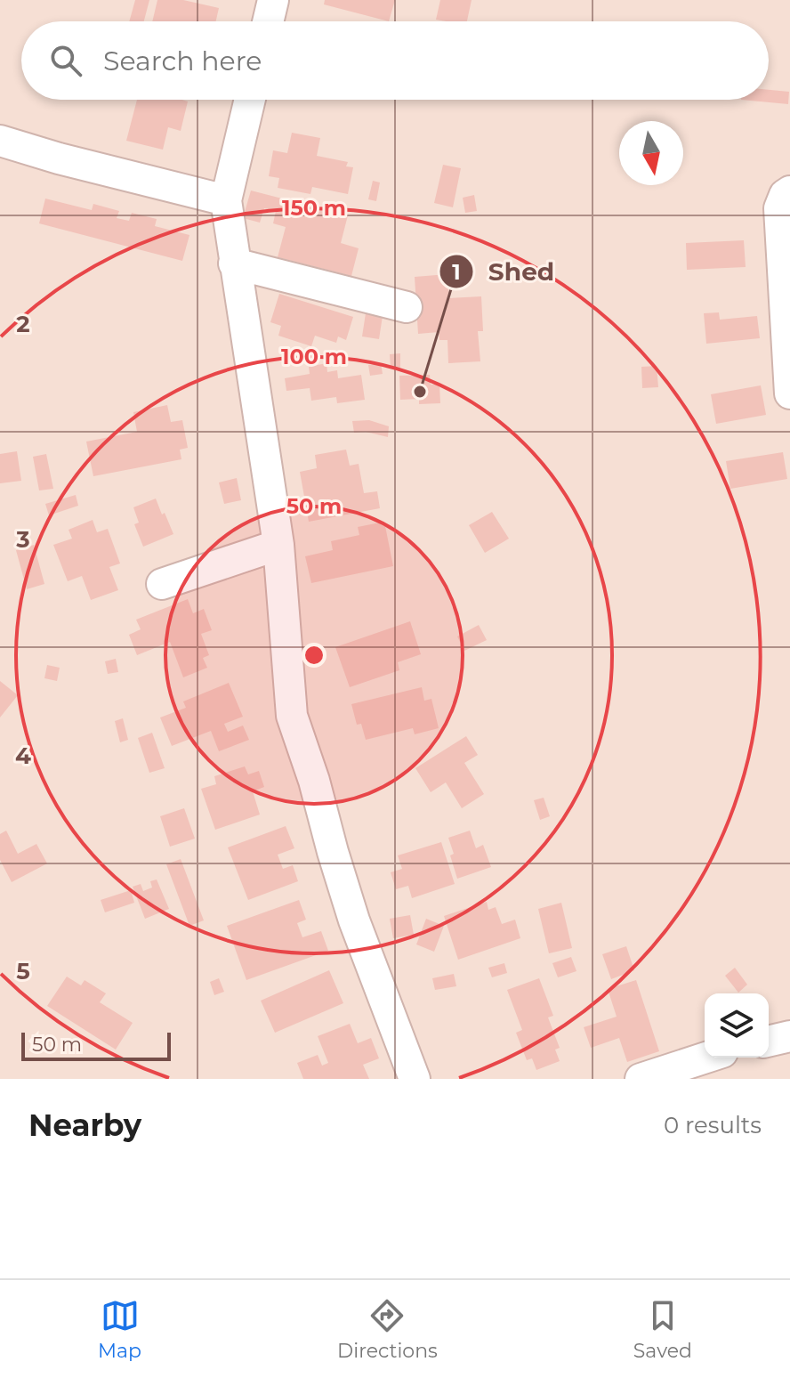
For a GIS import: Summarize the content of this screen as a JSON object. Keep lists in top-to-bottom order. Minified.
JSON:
{"places":["Shed"],"scale_bar":"50 m","north":"bottom","page":{"search":"Search here","scale":"50 m","heading":["Nearby","0 results"],"nav":["Map","Directions","Saved"]},"grid":{"rows":["2","3","4","5"]},"rings":["150 m","100 m","50 m"]}
